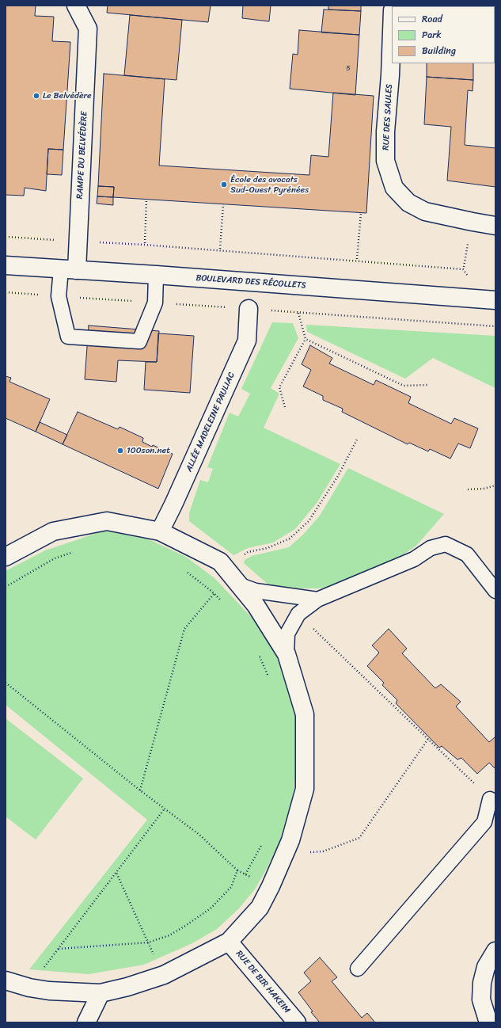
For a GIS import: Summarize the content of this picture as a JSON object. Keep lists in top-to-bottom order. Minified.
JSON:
{"streets":{"street":["RUE DES SAULES","RAMPE DU BELVÉDÈRE","BOULEVARD DES RÉCOLLETS","ALLÉE MADELEINE PAULIAC","RUE DE BIR HAKEIM"]},"crossings":[["RAMPE DU BELVÉDÈRE","BOULEVARD DES RÉCOLLETS"]],"places":["Le Belvédère","École des avocats Sud-Ouest Pyrénées","100son.net"],"house_numbers":["5"],"legend":["Road","Park","Building"]}
